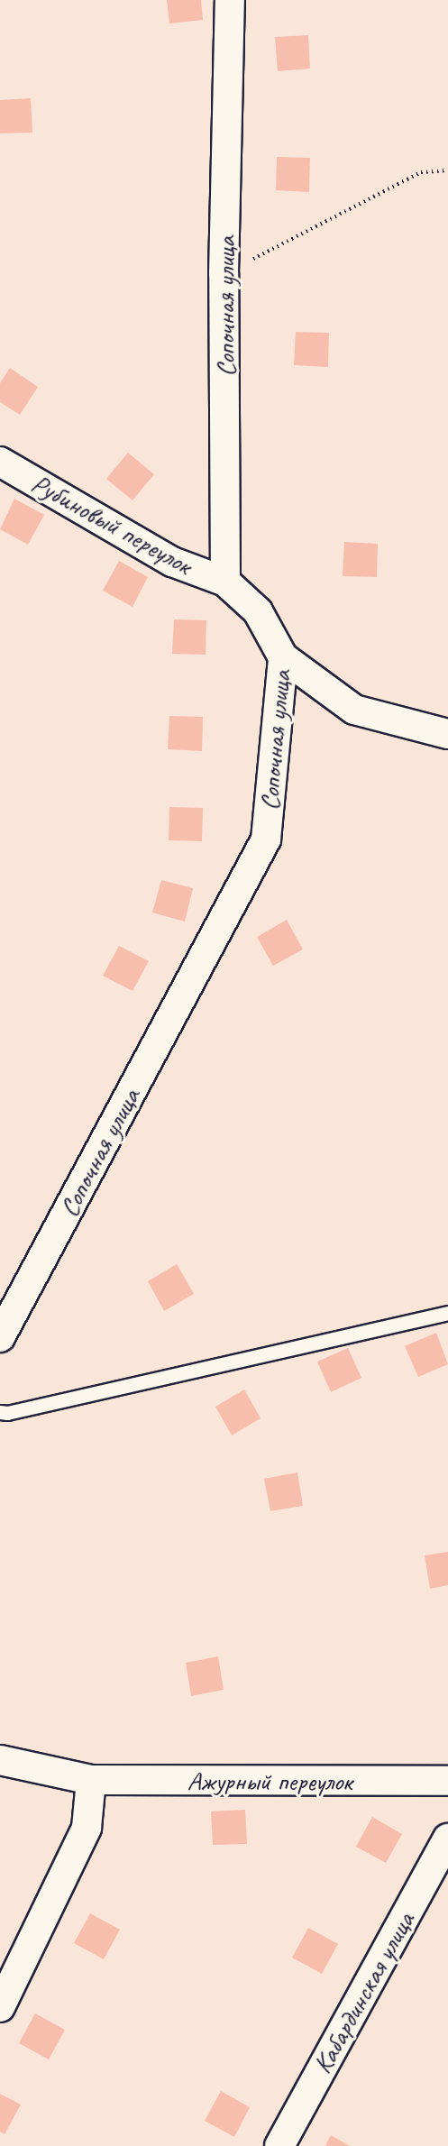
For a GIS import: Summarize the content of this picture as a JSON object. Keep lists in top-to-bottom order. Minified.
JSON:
{"streets":{"street":["Сопочная улица","Рубиновый переулок","Ажурный переулок","Кабардинская улица"]},"crossings":[["Сопочная улица","Рубиновый переулок"]]}
